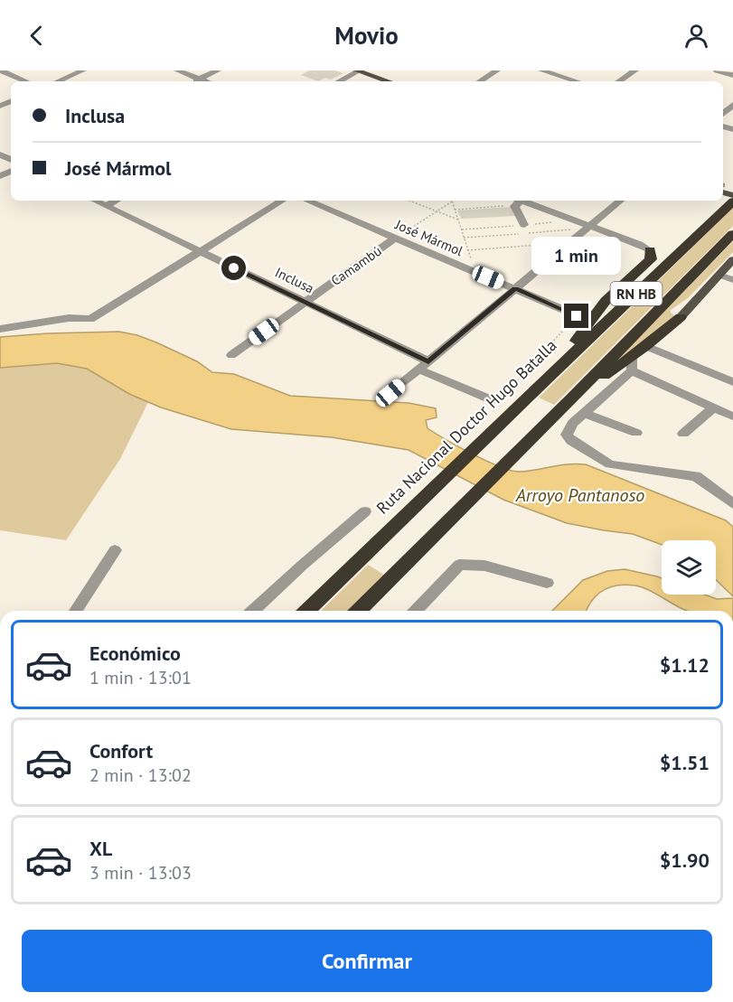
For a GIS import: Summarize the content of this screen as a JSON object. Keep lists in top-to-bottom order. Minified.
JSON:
{"streets":{"highway":["RN HB","Ruta Nacional Doctor Hugo Batalla"],"street":["José Mármol","Camambú","Inclusa"]},"crossings":[["José Mármol","Camambú"],["Camambú","Inclusa"]],"water":["Arroyo Pantanoso"],"page":{"header":"Movio","banner":["Inclusa","José Mármol"],"bubble":"1 min","list":[{"name":"Económico","note":"1 min · 13:01","value":"$1.12"},{"name":"Confort","note":"2 min · 13:02","value":"$1.51"},{"name":"XL","note":"3 min · 13:03","value":"$1.90"}],"buttons":"Confirmar"}}
